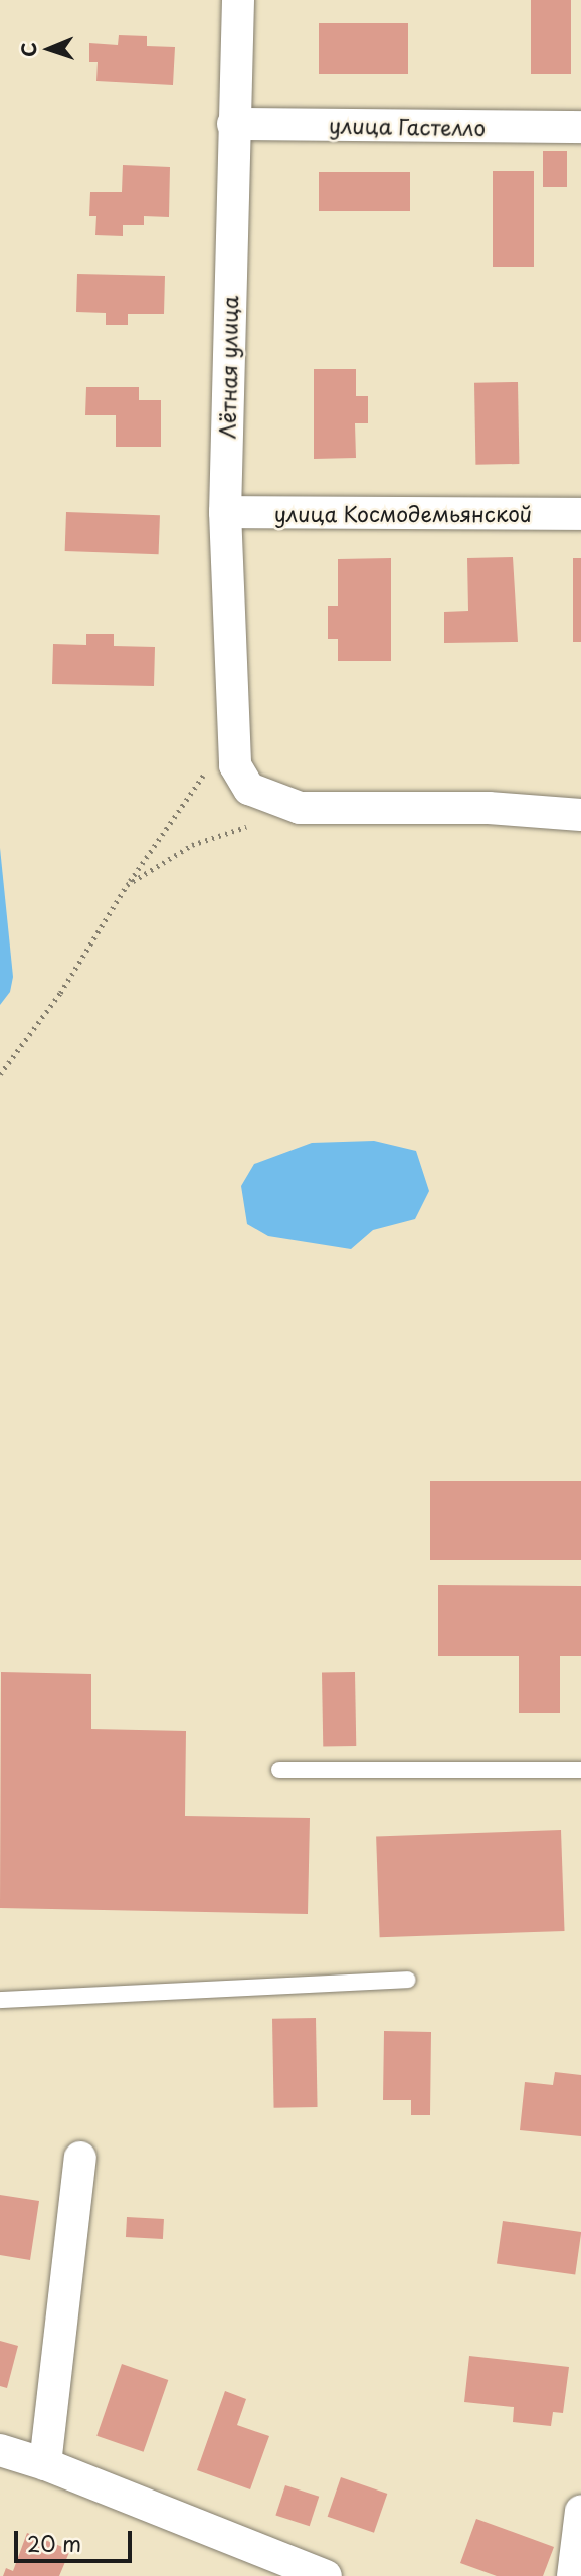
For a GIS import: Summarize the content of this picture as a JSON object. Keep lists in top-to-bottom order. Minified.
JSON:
{"streets":{"street":["улица Гастелло","Лётная улица","улица Космодемьянской"]},"crossings":[["улица Гастелло","Лётная улица"],["Лётная улица","улица Космодемьянской"]],"scale_bar":"20 m","north":"left"}
